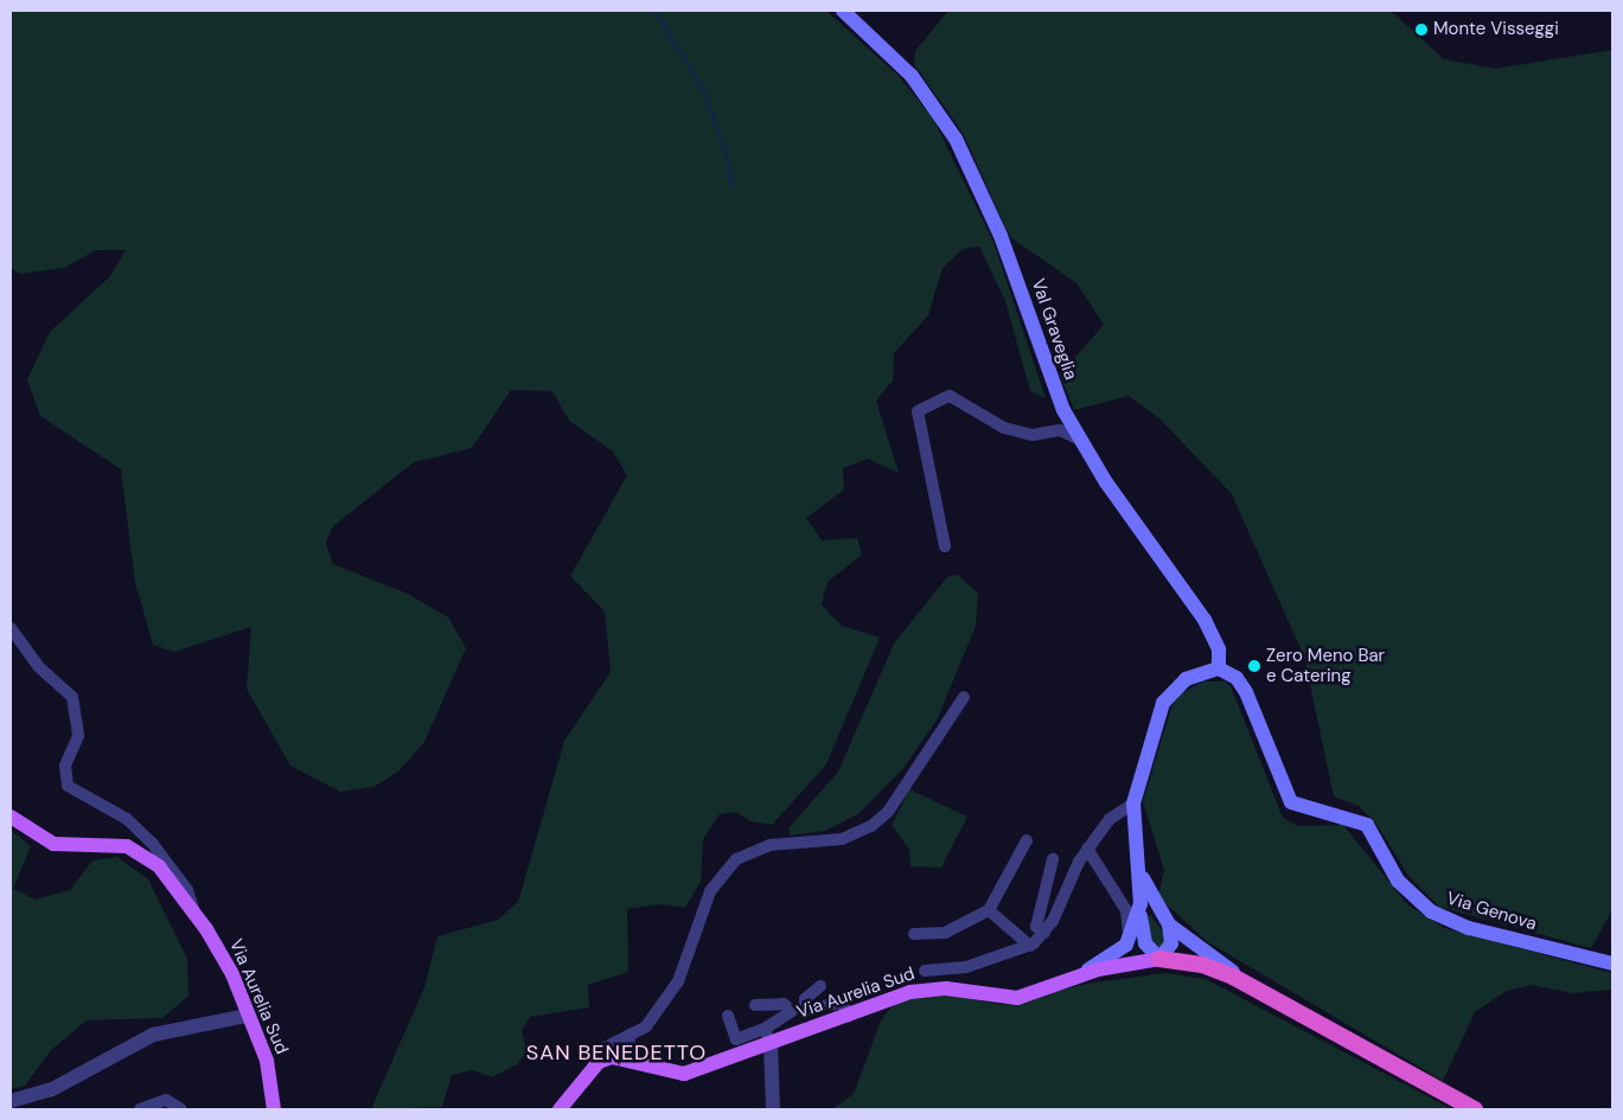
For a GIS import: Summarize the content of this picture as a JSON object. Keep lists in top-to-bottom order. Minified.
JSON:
{"streets":{"main road":["Val Graveglia","Via Genova","Via Aurelia Sud"]},"crossings":[["Val Graveglia","Via Genova"],["Val Graveglia","Via Aurelia Sud"],["Via Genova","Via Aurelia Sud"]],"districts":["SAN BENEDETTO"],"places":["Monte Visseggi","Zero Meno Bar e Catering"]}
